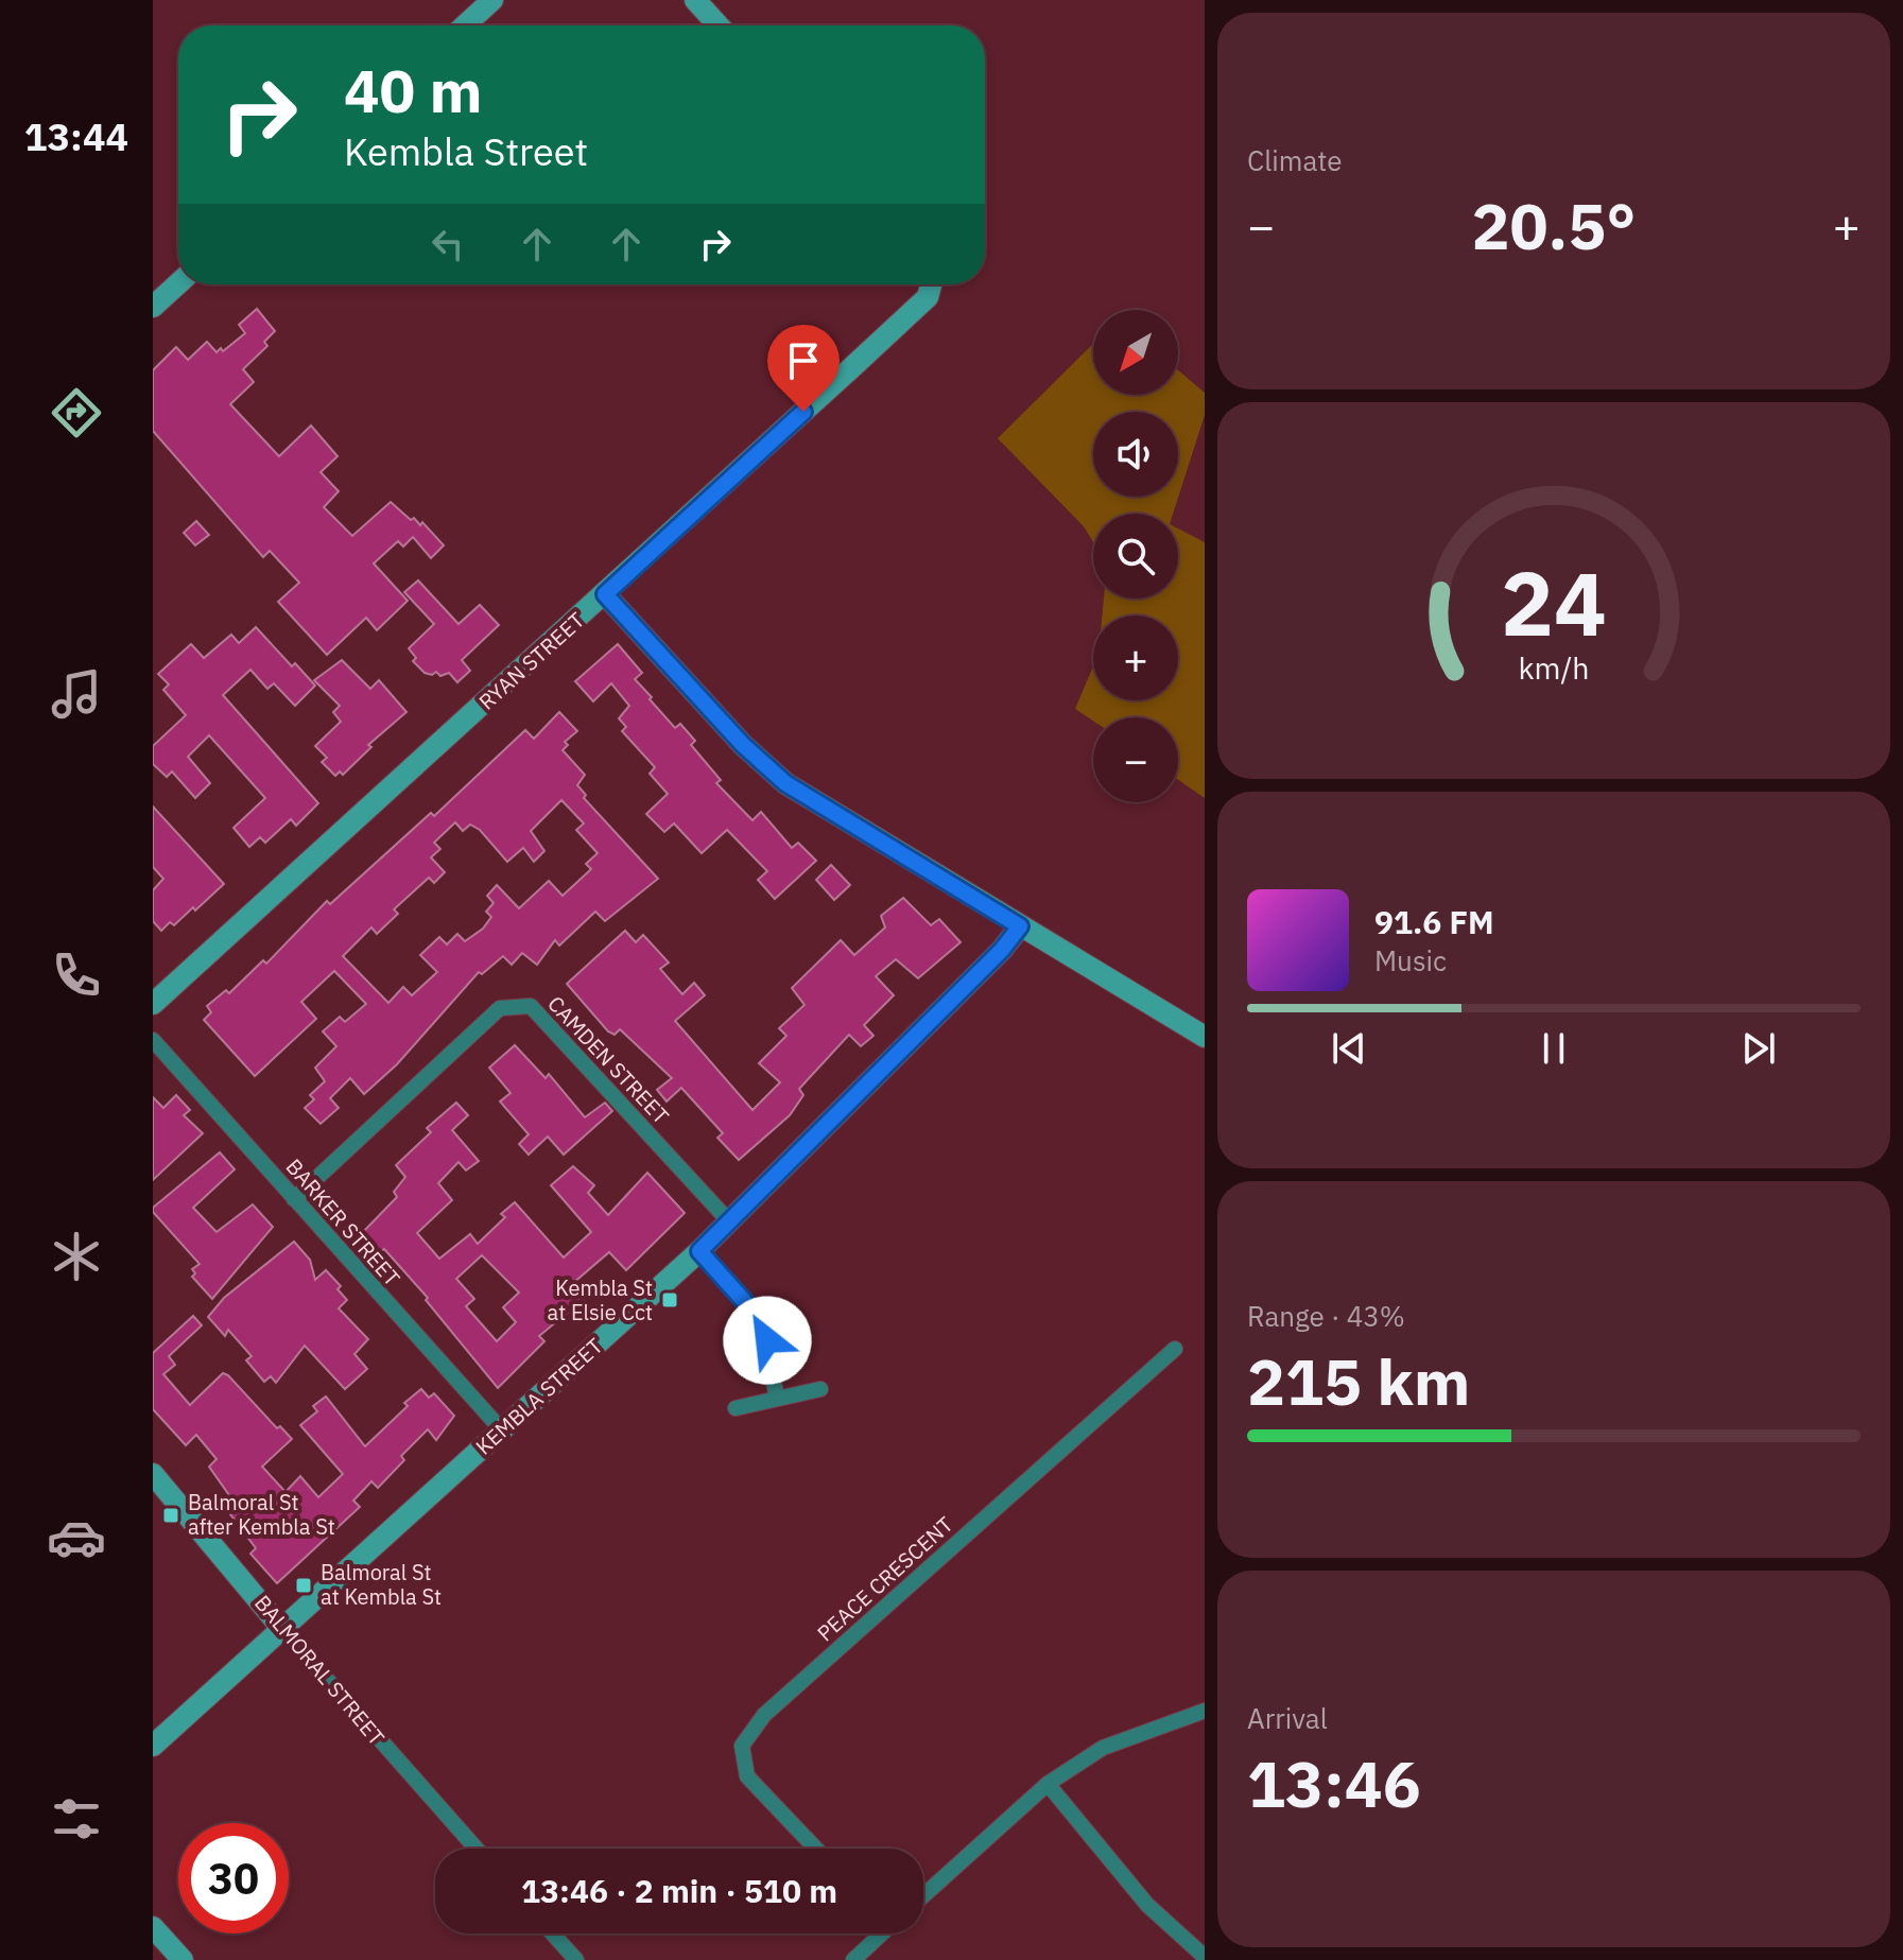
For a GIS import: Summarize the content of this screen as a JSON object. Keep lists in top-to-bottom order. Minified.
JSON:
{"streets":{"main road":["RYAN STREET","KEMBLA STREET","BALMORAL STREET"],"street":["CAMDEN STREET","BARKER STREET","PEACE CRESCENT"]},"crossings":[["CAMDEN STREET","BARKER STREET"],["CAMDEN STREET","KEMBLA STREET"],["BARKER STREET","KEMBLA STREET"],["KEMBLA STREET","BALMORAL STREET"]],"places":{"transit":["Kembla St at Elsie Cct","Balmoral St after Kembla St","Balmoral St at Kembla St"]},"north":"bottom left","page":{"tabs":"13:44","tile":["Climate",["Range · 43%","215 km"],["Arrival","13:46"]],"turn":["40 m","Kembla Street"],"heat":["−","20.5°","+"],"map_buttons":["+","−"],"song":["91.6 FM","Music"],"limit":"30","trip":"13:46 · 2 min · 510 m","gauge":["24","km/h"]}}
